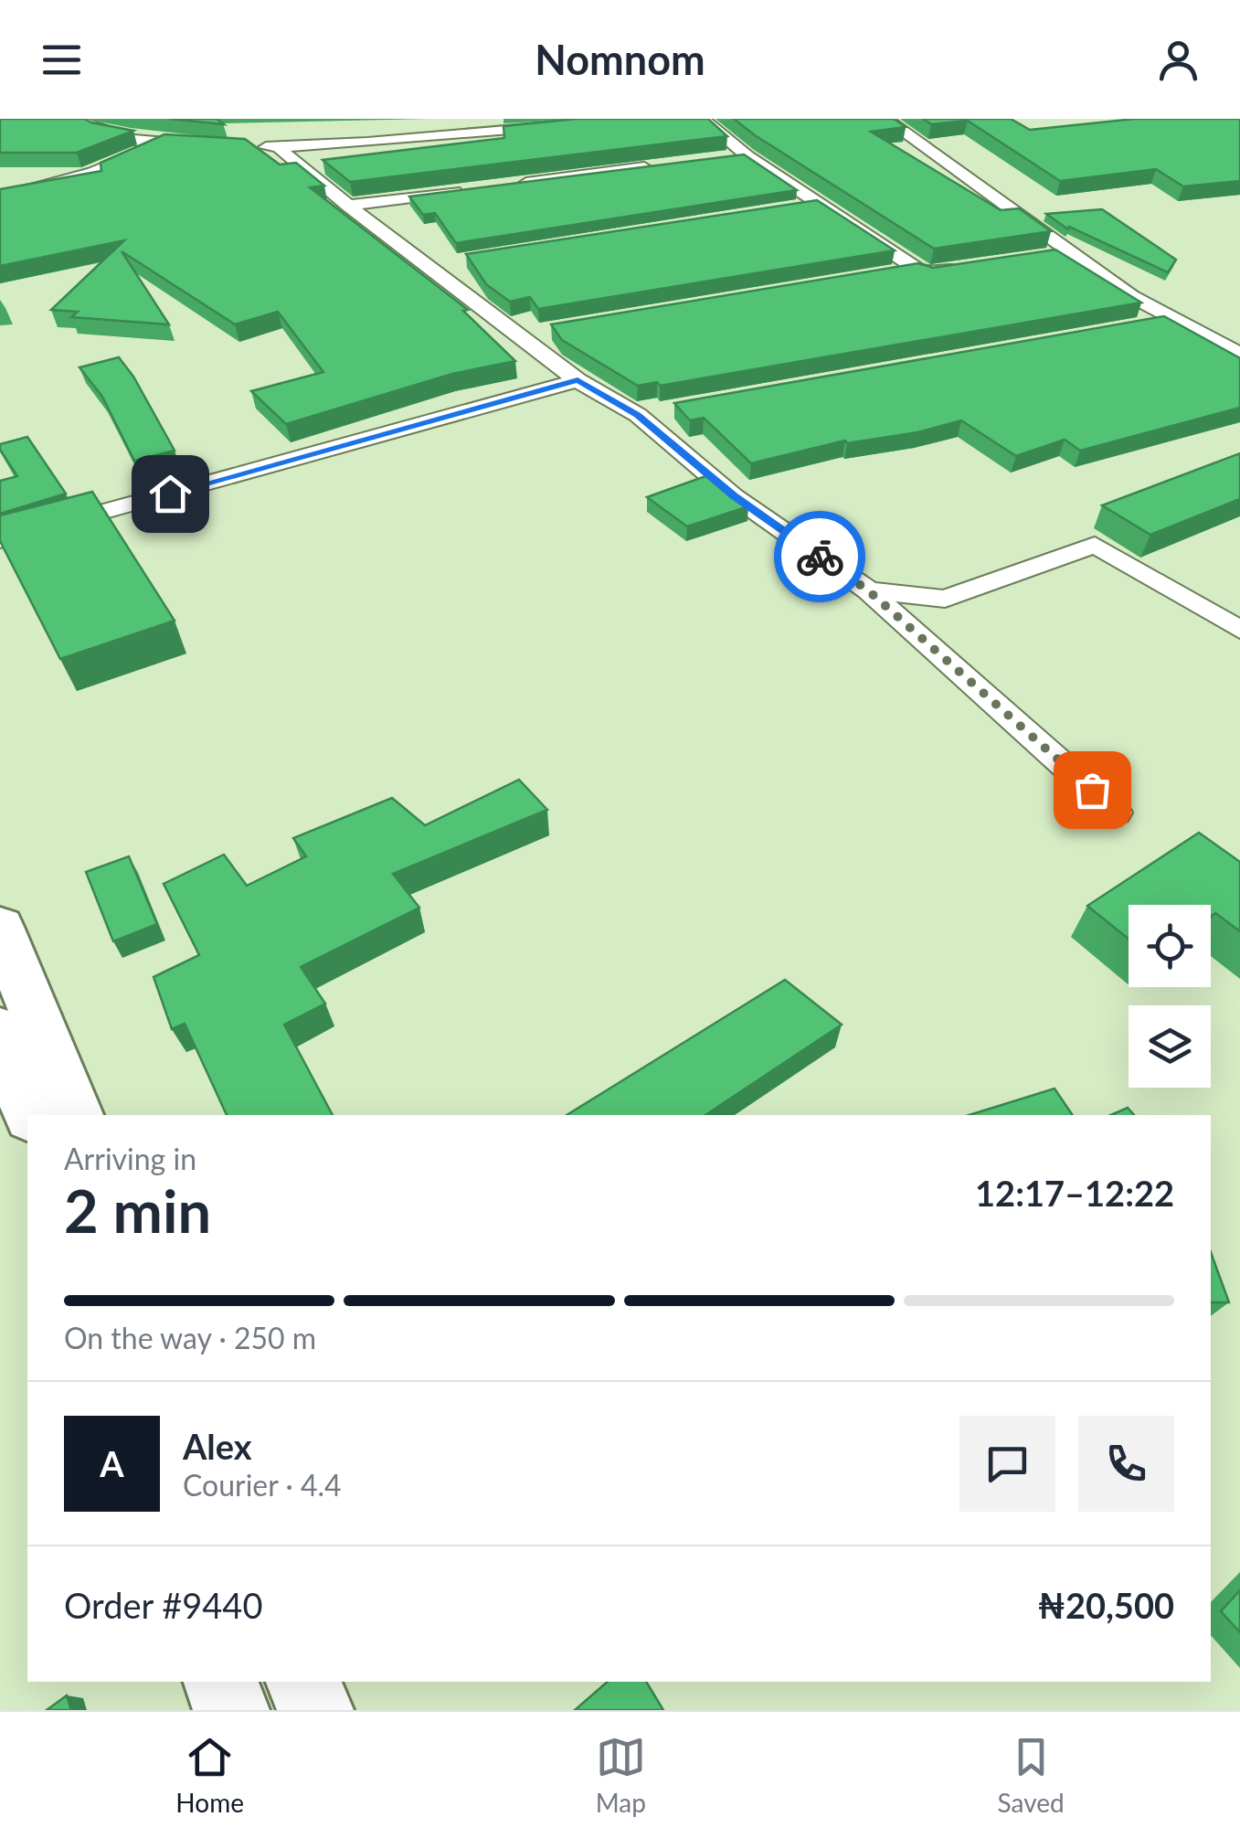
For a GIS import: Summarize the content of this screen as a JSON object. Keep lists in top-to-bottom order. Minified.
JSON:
{"page":{"header":"Nomnom","heading":["2 min","Arriving in","12:17–12:22"],"panel":["Alex","Courier · 4.4","Order #9440","₦20,500"],"bar":"On the way · 250 m","round":"A","tabs":["Home","Map","Saved"]}}
